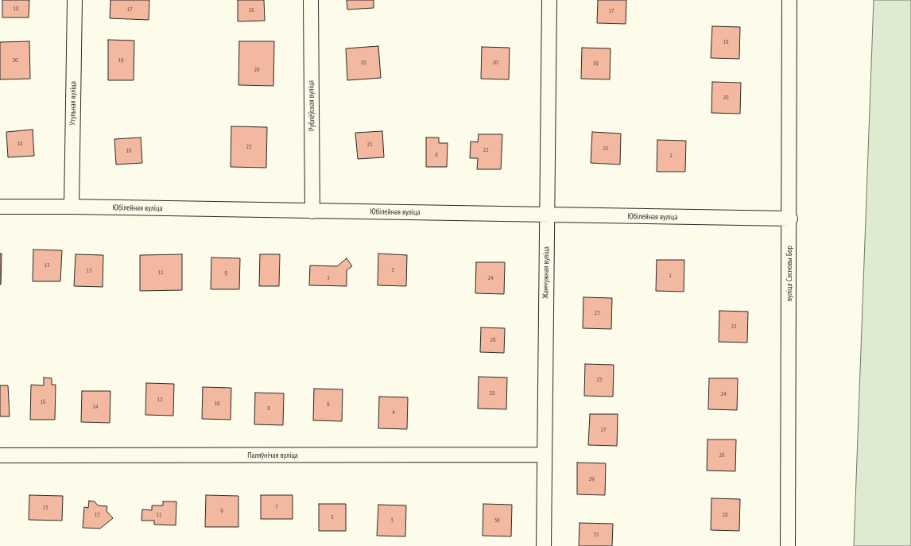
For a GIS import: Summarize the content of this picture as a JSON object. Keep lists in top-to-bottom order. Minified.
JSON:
{"streets":{"street":["Утульная вуліца","Рублёўская вуліца","Юбілейная вуліца","Жамчужная вуліца","вуліца Сасновы Бор","Паляўнічая вуліца"]},"crossings":[["Утульная вуліца","Юбілейная вуліца"],["Рублёўская вуліца","Юбілейная вуліца"],["Юбілейная вуліца","Жамчужная вуліца"],["Юбілейная вуліца","вуліца Сасновы Бор"],["Жамчужная вуліца","Паляўнічая вуліца"]],"house_numbers":["18","17","18","17","18","20","19","19","20","19","20","20","18","21","22","21","22","16","8","2","15","3","13","11","9","1","5","24","23","22","26","25","28","24","12","16","10","6","14","8","4","27","26","29","7","15","9","13","11","28","5","3","30","31"]}
